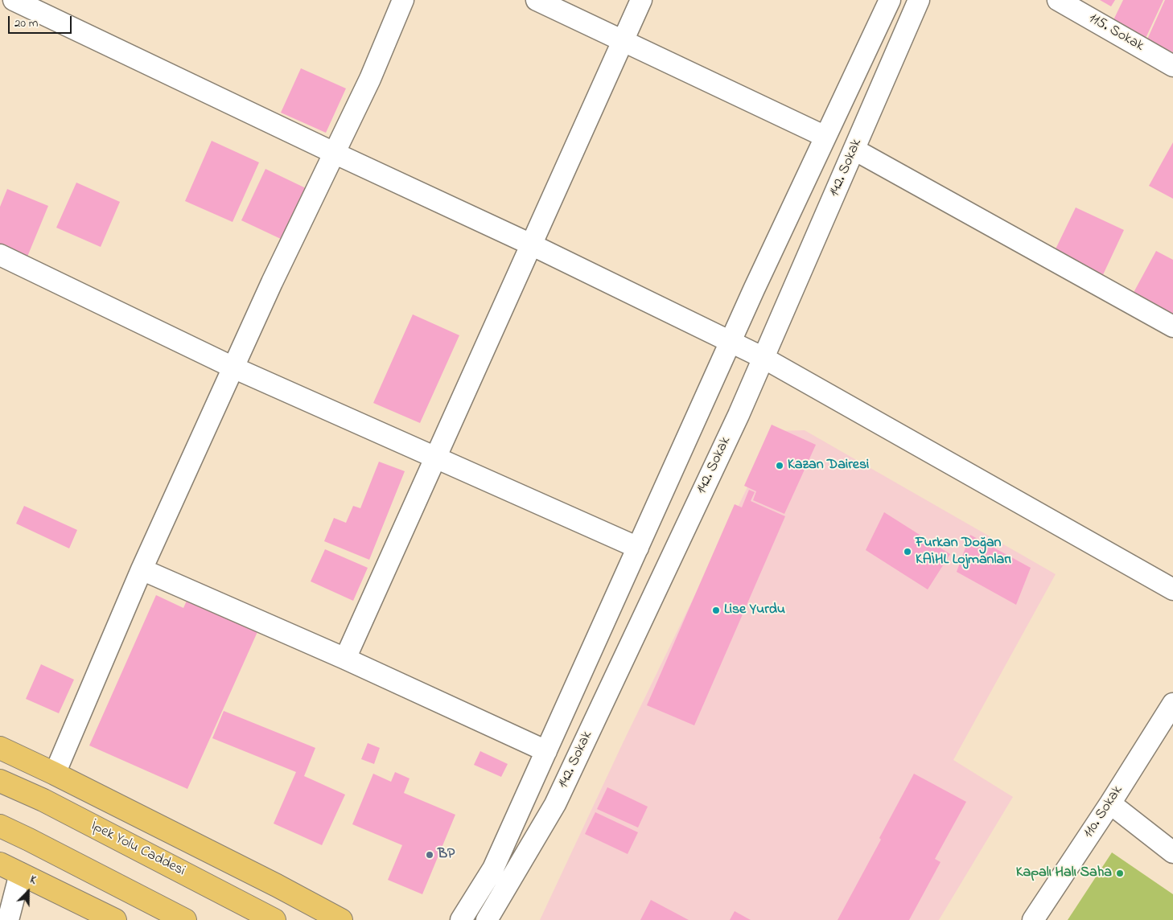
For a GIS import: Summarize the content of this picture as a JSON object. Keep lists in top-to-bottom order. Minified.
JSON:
{"streets":{"highway":["İpek Yolu Caddesi"],"street":["115. Sokak","142. Sokak","110. Sokak"]},"places":["Kazan Dairesi","Furkan Doğan KAİHL Lojmanları","Lise Yurdu","BP","Kapalı Halı Saha"],"scale_bar":"20 m","north":"top right"}
